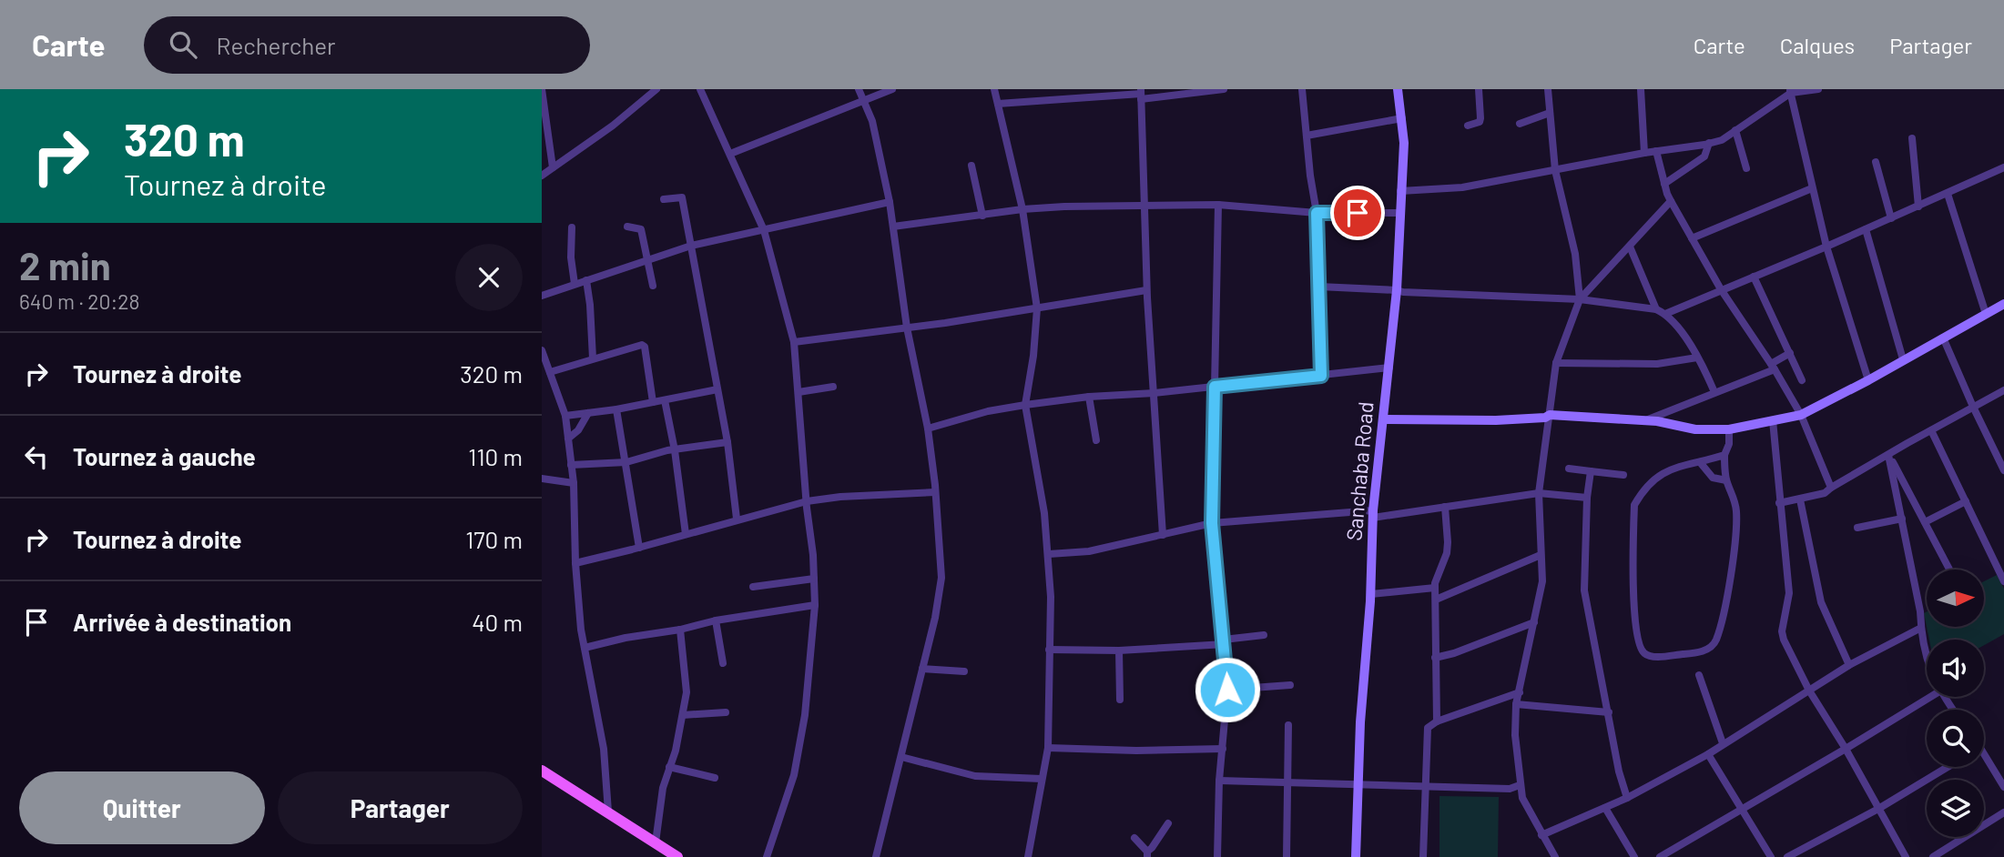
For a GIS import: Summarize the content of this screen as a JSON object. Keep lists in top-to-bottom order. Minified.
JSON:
{"streets":{"street":["Sanchaba Road"]},"north":"right","page":{"header":"Carte","search":"Rechercher","nav":["Carte","Calques","Partager"],"turn":["320 m","Tournez à droite"],"heading":["2 min","640 m · 20:28"],"list":[{"name":"Tournez à droite","value":"320 m"},{"name":"Tournez à gauche","value":"110 m"},{"name":"Tournez à droite","value":"170 m"},{"name":"Arrivée à destination","value":"40 m"}],"buttons":["Quitter","Partager"]}}
